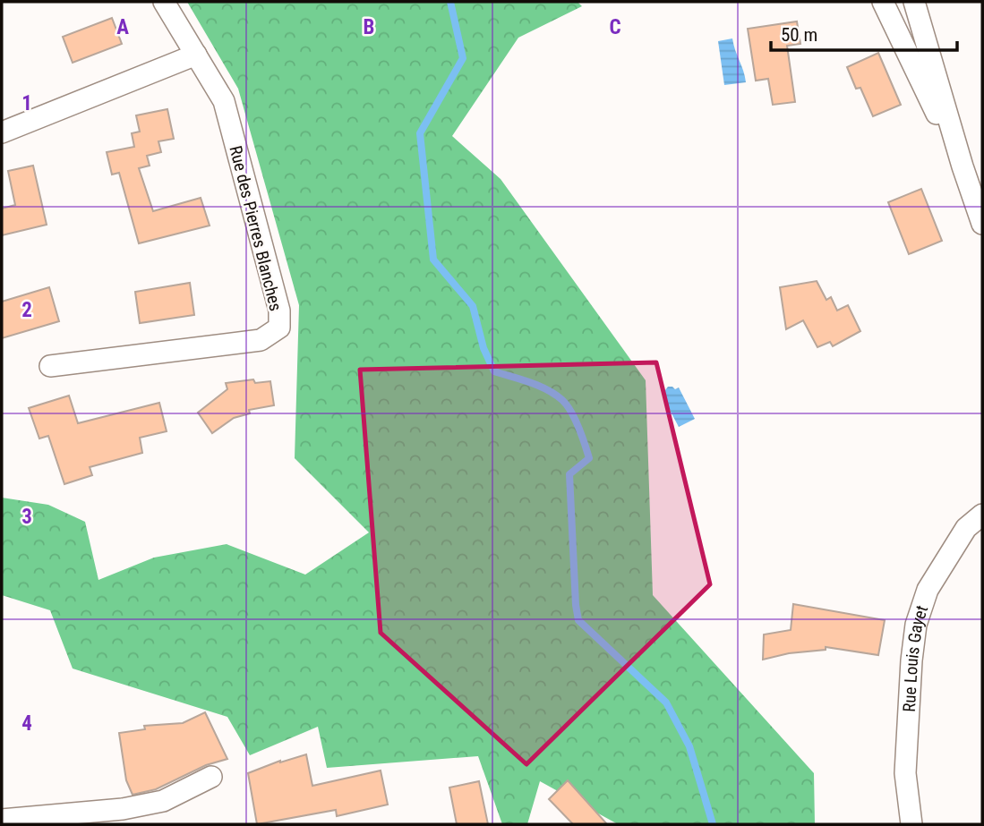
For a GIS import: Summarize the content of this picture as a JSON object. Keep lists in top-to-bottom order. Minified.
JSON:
{"streets":{"street":["Rue des Pierres Blanches","Rue Louis Gayet"]},"scale_bar":"50 m","grid":{"columns":["A","B","C"],"rows":["1","2","3","4"]}}
